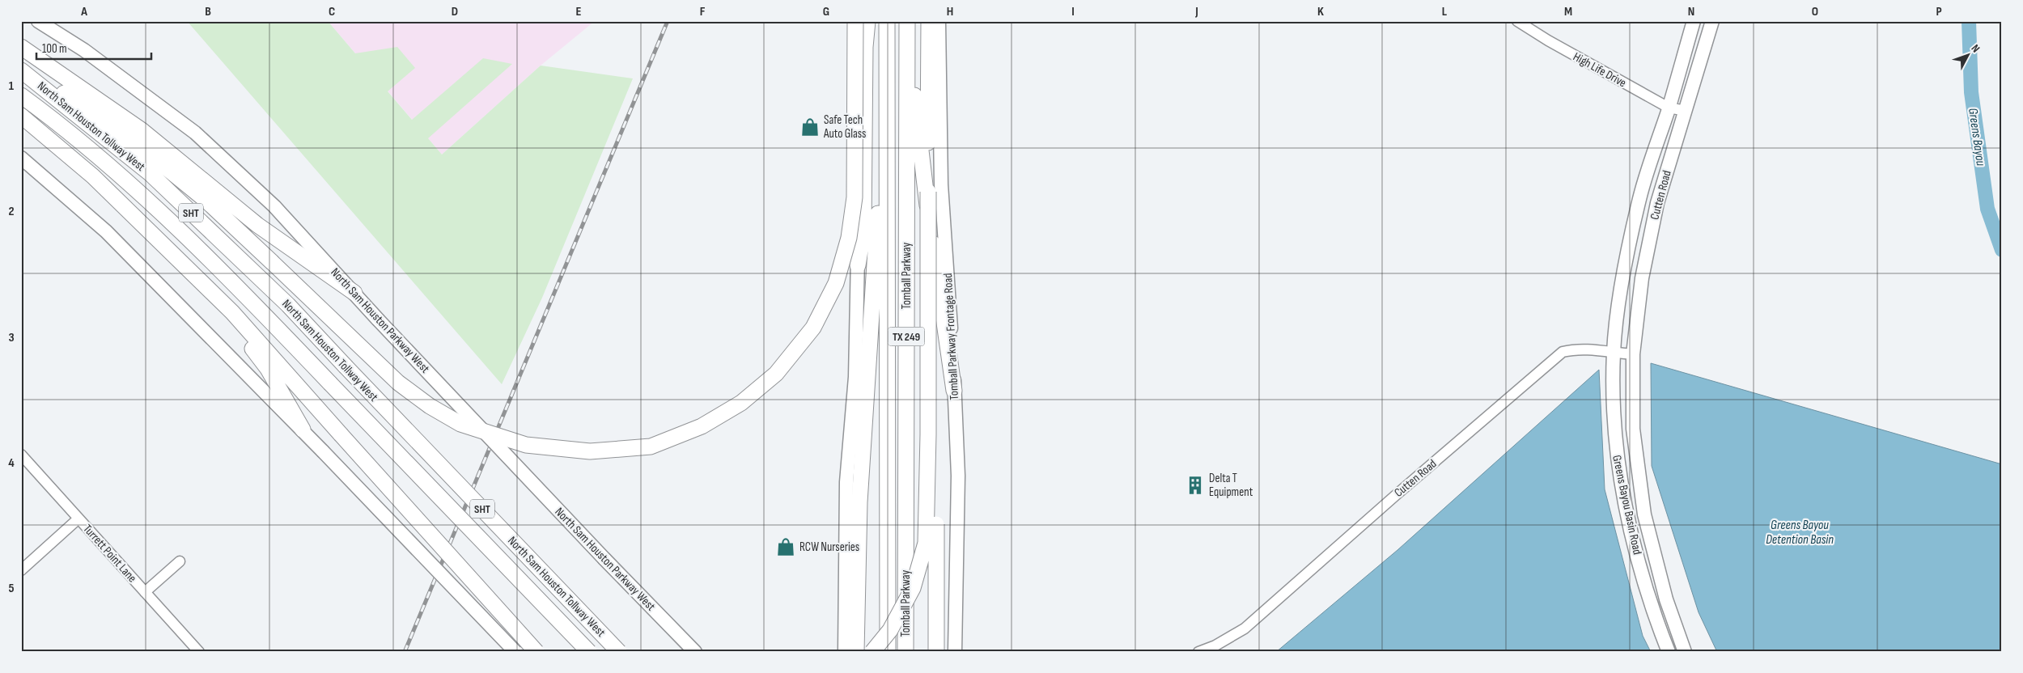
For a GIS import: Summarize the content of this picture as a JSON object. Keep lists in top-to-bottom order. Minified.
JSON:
{"streets":{"highway":["North Sam Houston Tollway West","SHT","Tomball Parkway","TX 249"],"main road":["Cutten Road","North Sam Houston Parkway West","Tomball Parkway Frontage Road","Greens Bayou Basin Road"],"street":["High Life Drive","Turrett Point Lane"]},"crossings":[["High Life Drive","Cutten Road"],["Cutten Road","Greens Bayou Basin Road"]],"water":["Greens Bayou","Greens Bayou Detention Basin"],"places":{"shop":["Safe Tech Auto Glass","RCW Nurseries"],"building":["Delta T Equipment"]},"scale_bar":"100 m","north":"top right","grid":{"columns":["A","B","C","D","E","F","G","H","I","J","K","L","M","N","O","P"],"rows":["1","2","3","4","5"]}}
